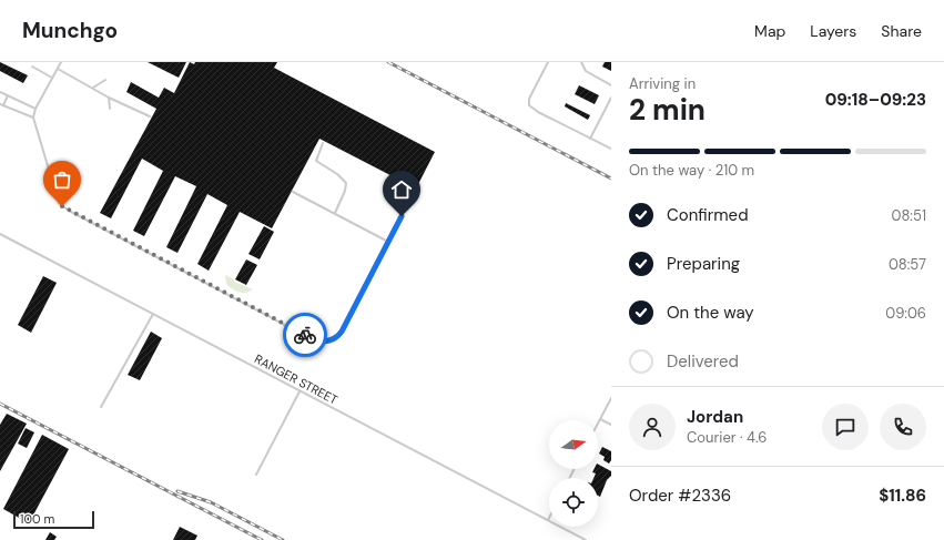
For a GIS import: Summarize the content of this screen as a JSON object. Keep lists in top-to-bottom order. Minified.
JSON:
{"streets":{"lane":["RANGER STREET"]},"scale_bar":"100 m","north":"right","page":{"header":"Munchgo","nav":["Map","Layers","Share"],"heading":["2 min","Arriving in","09:18–09:23"],"panel":["Jordan","Courier · 4.6","Order #2336","$11.86"],"bar":"On the way · 210 m","list":[["Confirmed","08:51"],["Preparing","08:57"],["On the way","09:06"],"Delivered"],"scale":"100 m"}}
